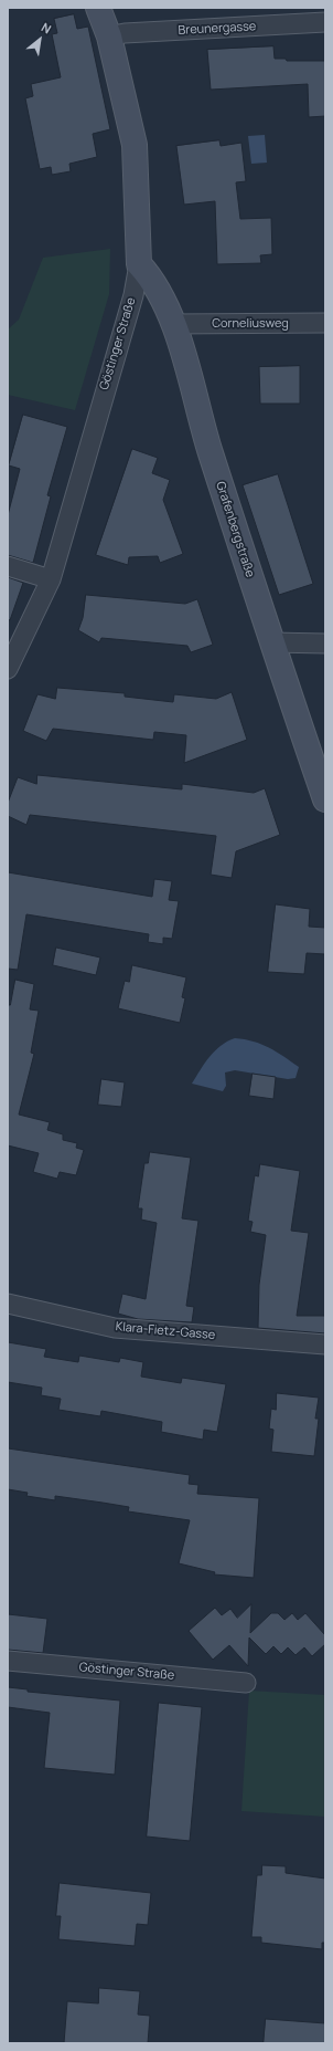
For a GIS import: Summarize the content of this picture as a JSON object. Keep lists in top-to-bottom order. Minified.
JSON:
{"streets":{"street":["Breunergasse","Corneliusweg","Göstinger Straße","Grafenbergstraße","Klara-Fietz-Gasse"]},"crossings":[["Breunergasse","Göstinger Straße"],["Corneliusweg","Grafenbergstraße"],["Göstinger Straße","Grafenbergstraße"]],"north":"top right"}
